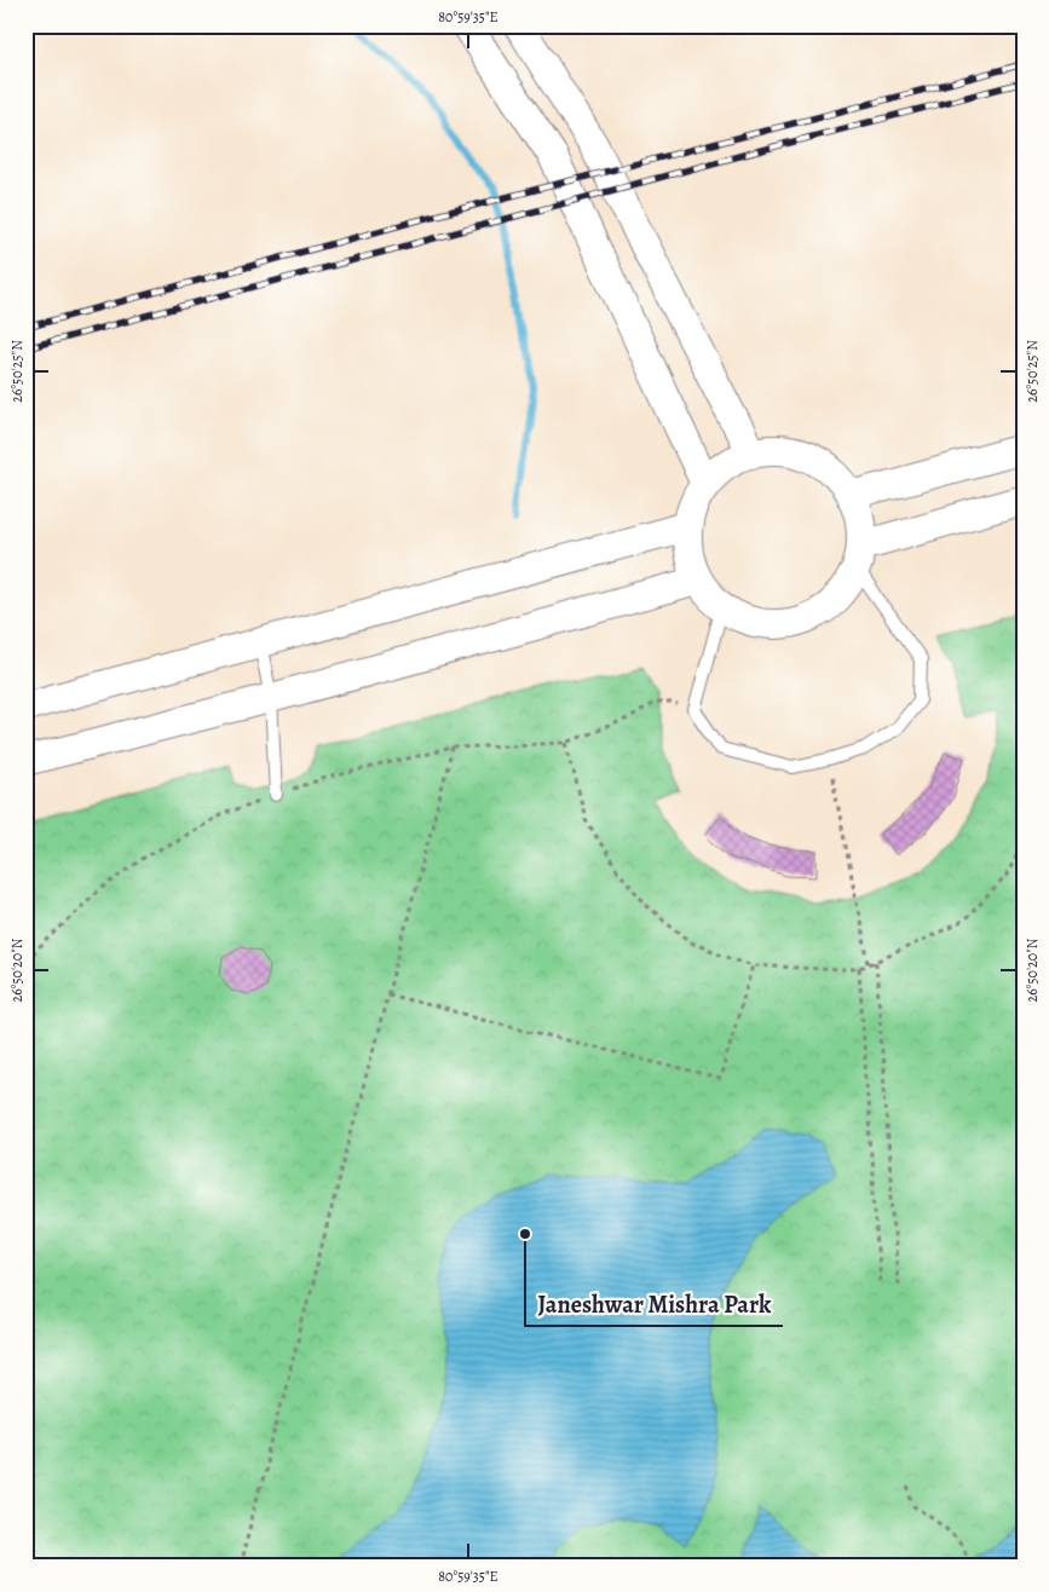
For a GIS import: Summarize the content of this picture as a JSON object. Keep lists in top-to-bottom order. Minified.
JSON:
{"places":["Janeshwar Mishra Park"],"coordinates":["80°59'35\"E","26°50'25\"N","26°50'20\"N"]}
